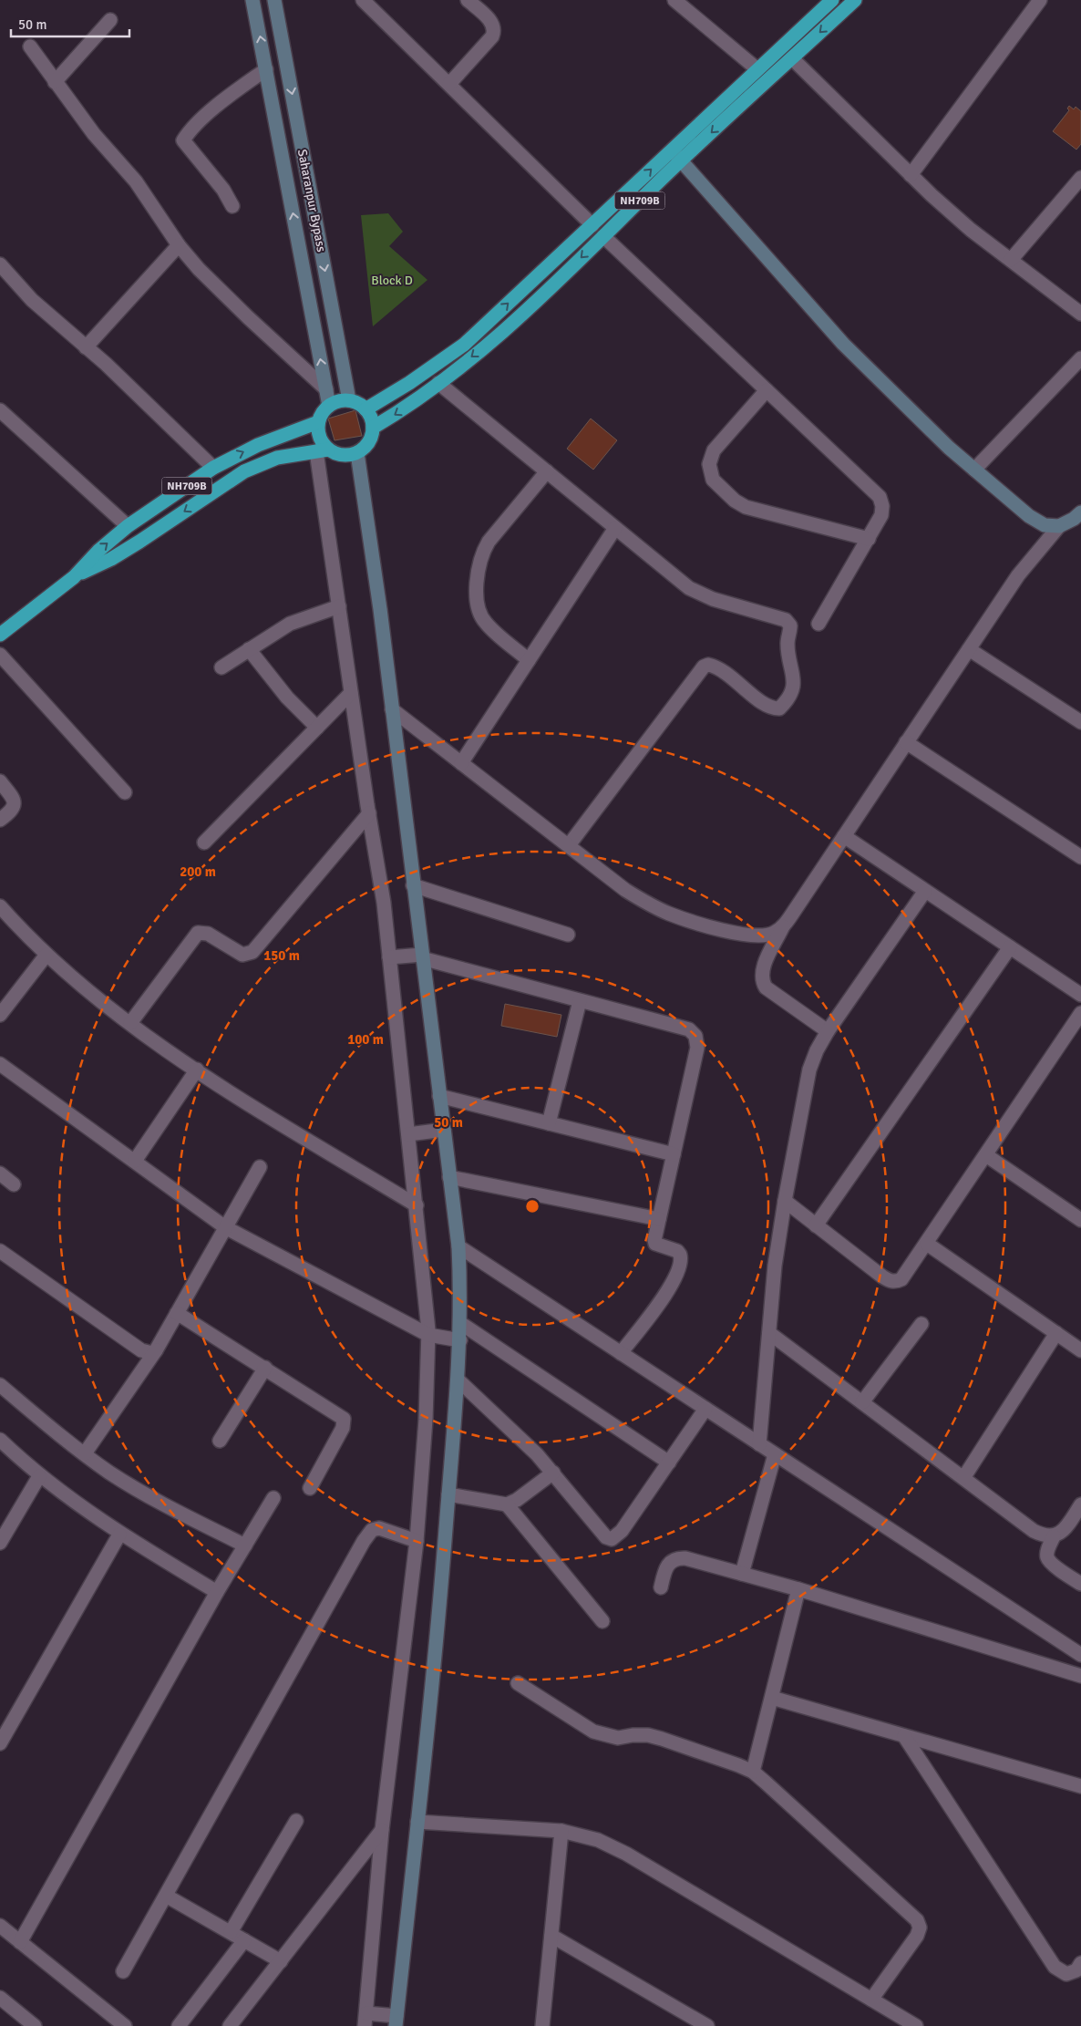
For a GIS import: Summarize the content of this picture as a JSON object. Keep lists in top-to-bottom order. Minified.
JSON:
{"streets":{"highway":["NH709B"],"street":["Saharanpur Bypass"]},"crossings":[["Saharanpur Bypass","NH709B"]],"parks":["Block D"],"scale_bar":"50 m","rings":["200 m","150 m","100 m","50 m"]}
